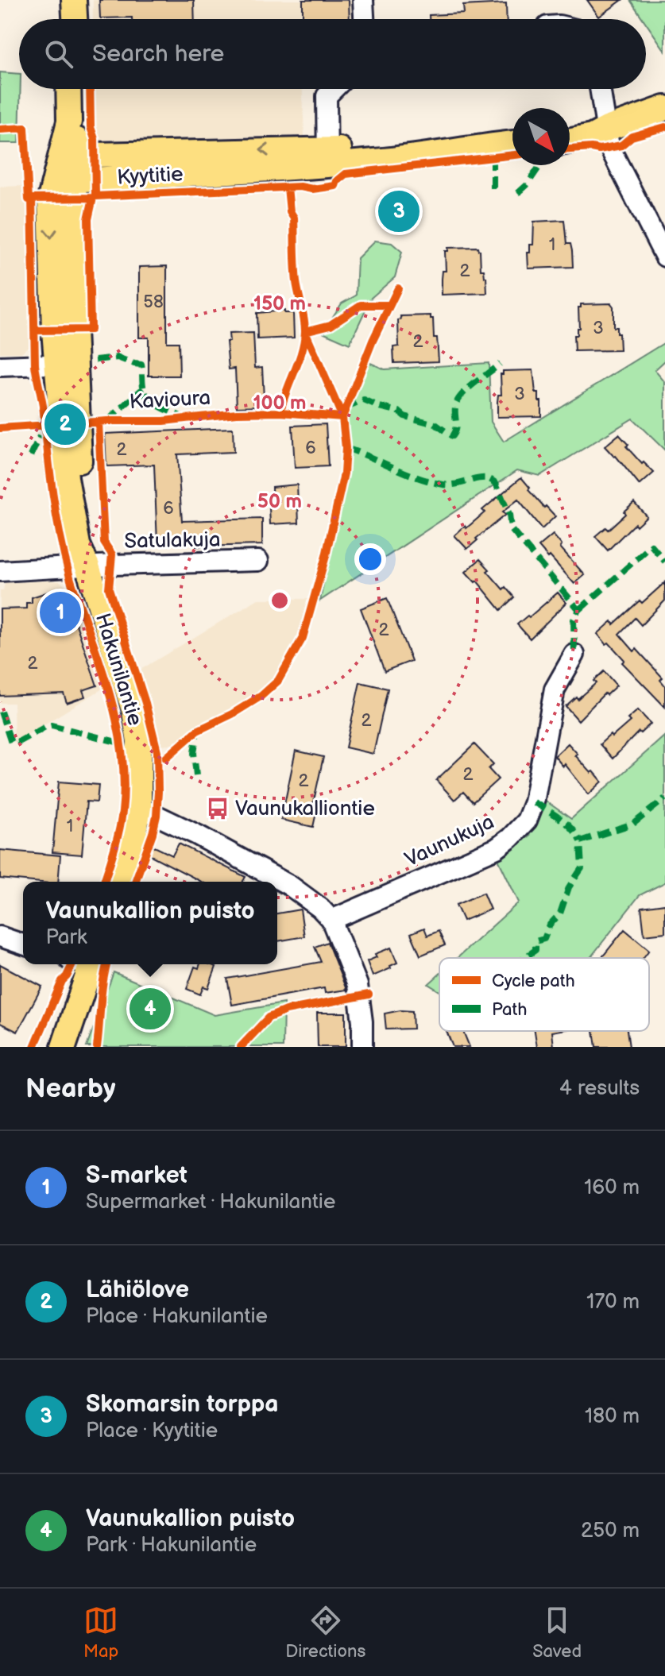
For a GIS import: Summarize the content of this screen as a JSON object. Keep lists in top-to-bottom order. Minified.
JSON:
{"streets":{"main road":["Kyytitie","Hakunilantie"],"street":["Satulakuja","Vaunukuja"],"cycle path":["Kavioura"]},"crossings":[["Kyytitie","Hakunilantie"],["Satulakuja","Hakunilantie"]],"places":{"bus stop":["Vaunukalliontie"]},"house_numbers":["1","2","58","3","2","3","6","2","6","2","2","2","2","2","1"],"legend":["Cycle path","Path"],"north":"bottom right","page":{"search":"Search here","pins":["3","2","1","4"],"popup":["Vaunukallion puisto","Park"],"heading":["Nearby","4 results"],"list":[{"mark":"1","name":"S-market","note":"Supermarket · Hakunilantie","value":"160 m"},{"mark":"2","name":"Lähiölove","note":"Place · Hakunilantie","value":"170 m"},{"mark":"3","name":"Skomarsin torppa","note":"Place · Kyytitie","value":"180 m"},{"mark":"4","name":"Vaunukallion puisto","note":"Park · Hakunilantie","value":"250 m"}],"nav":["Map","Directions","Saved"]},"rings":["150 m","100 m","50 m"]}
